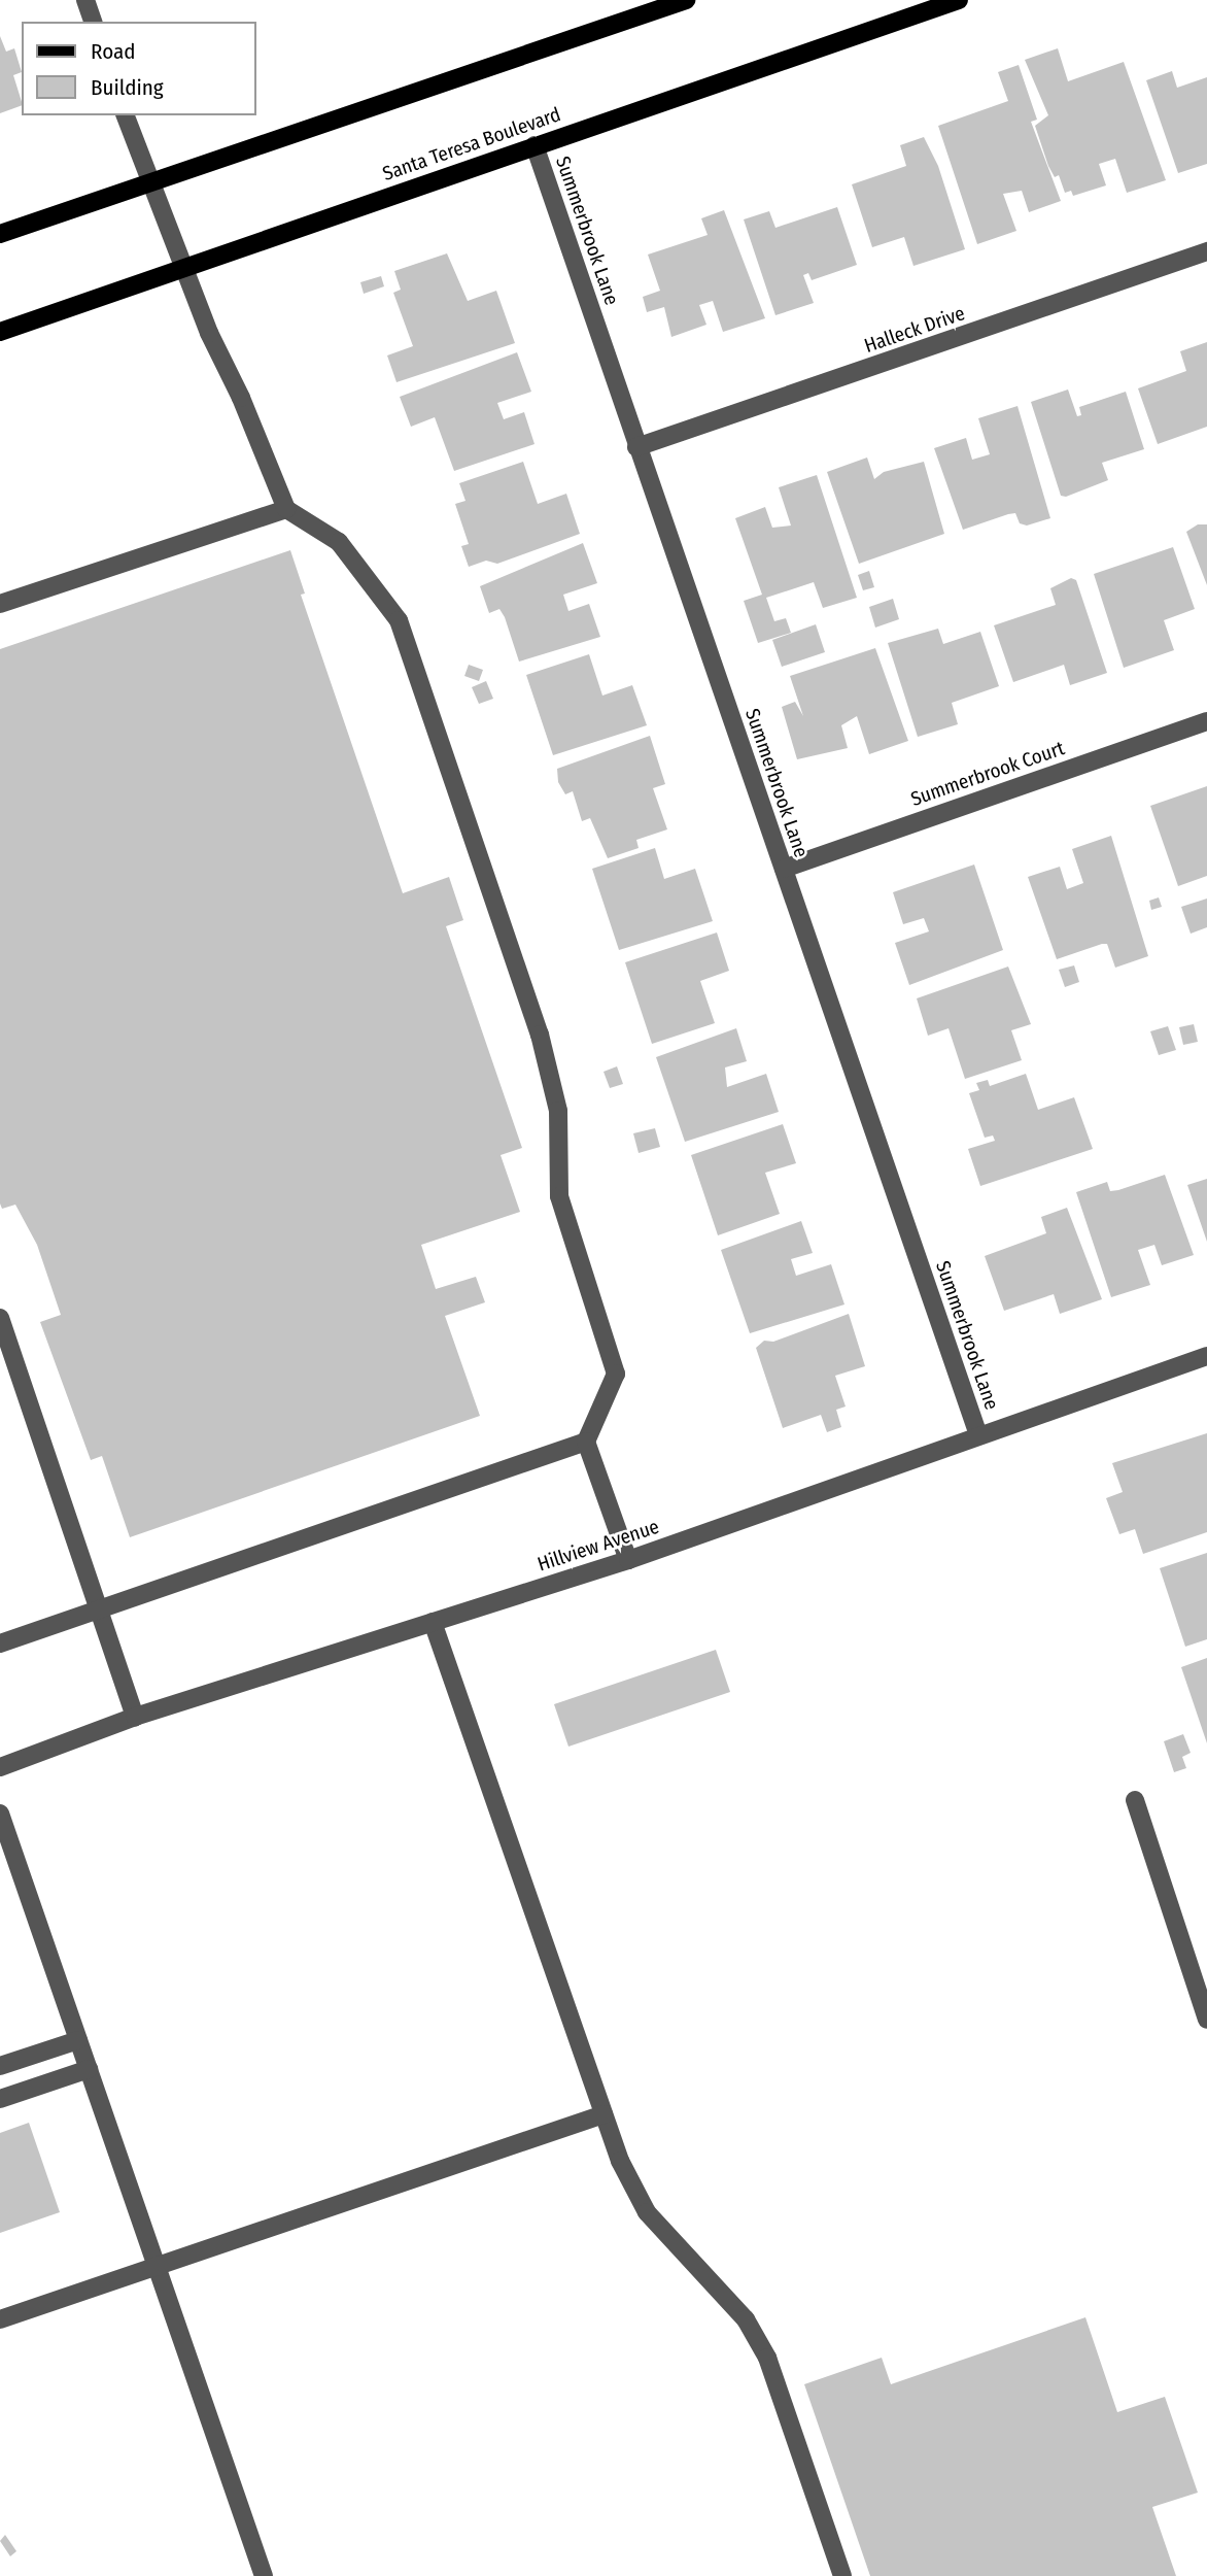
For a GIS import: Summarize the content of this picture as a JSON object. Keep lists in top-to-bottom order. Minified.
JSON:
{"streets":{"main road":["Santa Teresa Boulevard"],"street":["Summerbrook Lane","Halleck Drive","Summerbrook Court","Hillview Avenue"]},"crossings":[["Santa Teresa Boulevard","Summerbrook Lane"],["Summerbrook Lane","Halleck Drive"],["Summerbrook Lane","Summerbrook Court"],["Summerbrook Lane","Hillview Avenue"]],"legend":["Road","Building"]}
